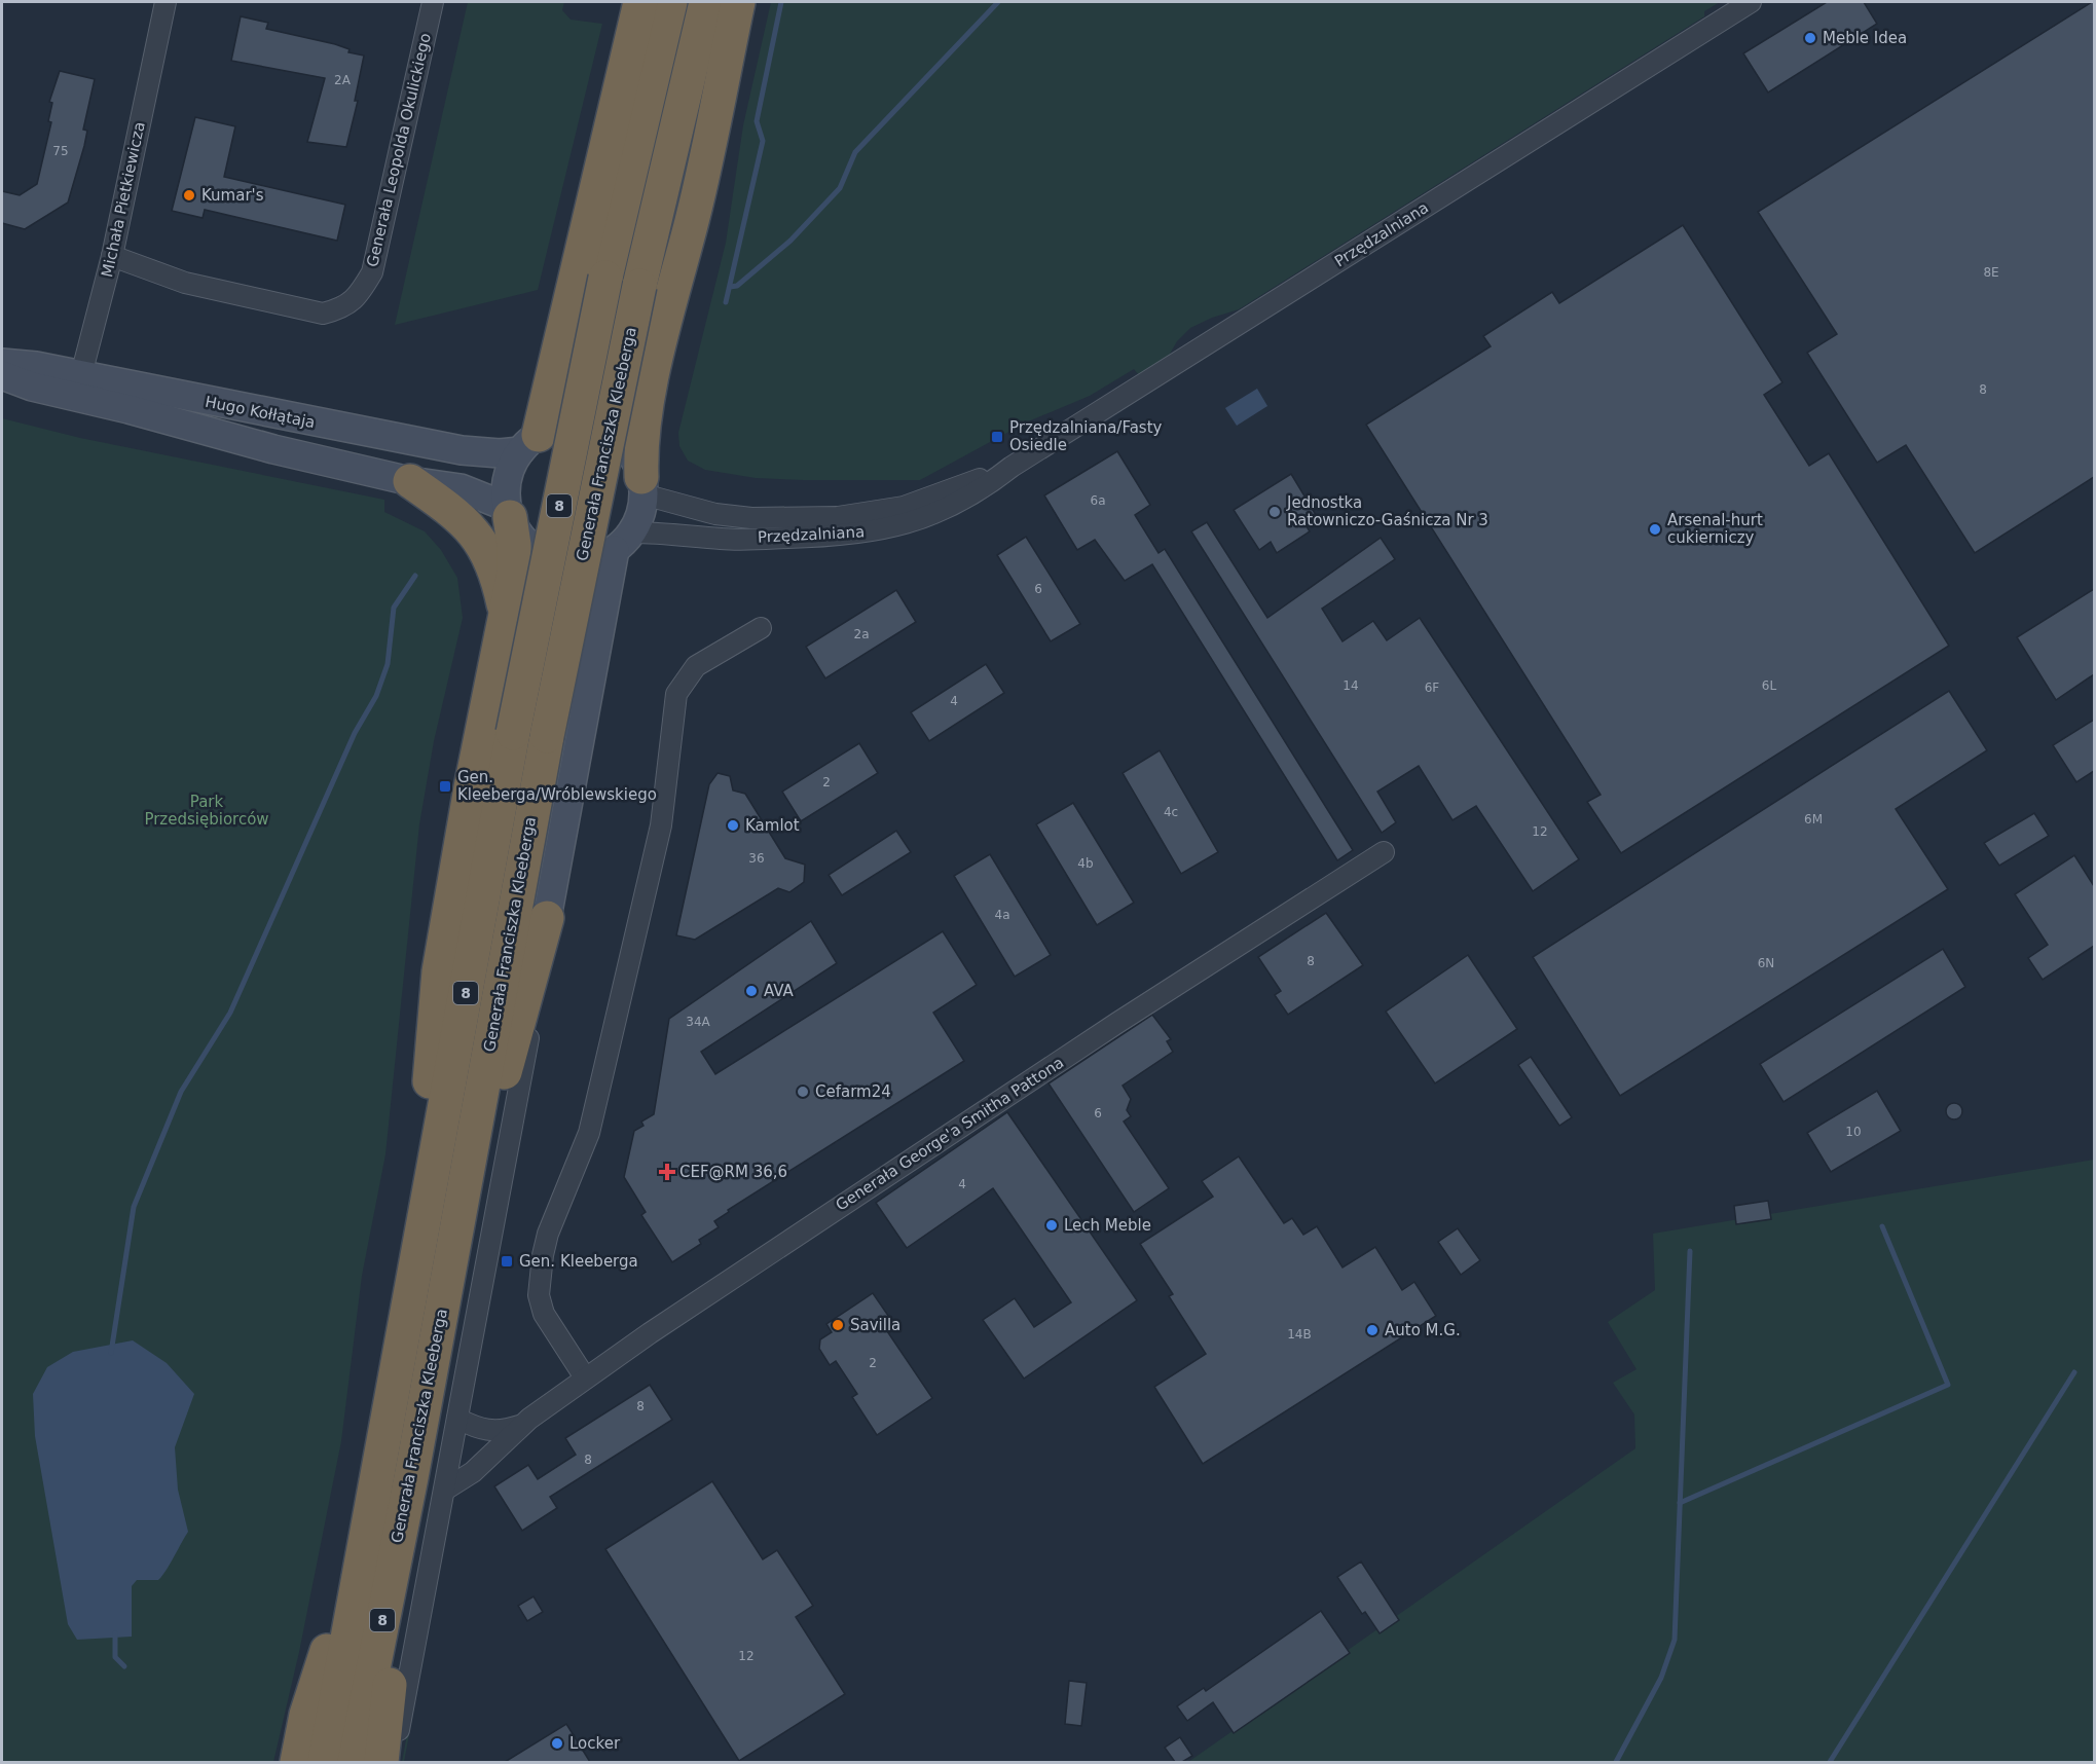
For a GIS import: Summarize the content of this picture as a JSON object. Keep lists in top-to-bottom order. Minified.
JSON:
{"streets":{"highway":["Generała Franciszka Kleeberga","8"],"street":["Generała Leopolda Okulickiego","Michała Pietkiewicza","Przędzalniana","Hugo Kołłątaja","Generała George'a Smitha Pattona"]},"crossings":[["Generała Leopolda Okulickiego","Michała Pietkiewicza"],["Michała Pietkiewicza","Hugo Kołłątaja"],["Przędzalniana","Hugo Kołłątaja"]],"parks":["Park Przedsiębiorców"],"places":{"other":["Meble Idea","Kumar's","Jednostka Ratowniczo-Gaśnicza Nr 3","Arsenal-hurt cukierniczy","Kamlot","AVA","Cefarm24","Lech Meble","Savilla","Auto M.G.","Locker"],"transit":["Przędzalniana/Fasty Osiedle","Gen. Kleeberga/Wróblewskiego","Gen. Kleeberga"],"health":["CEF@RM 36,6"]},"house_numbers":["2A","75","8E","8","6a","6","2a","14","6L","6F","4","2","4c","6M","12","36","4b","4a","8","6N","34A","6","10","4","14B","2","8","8","12"]}
